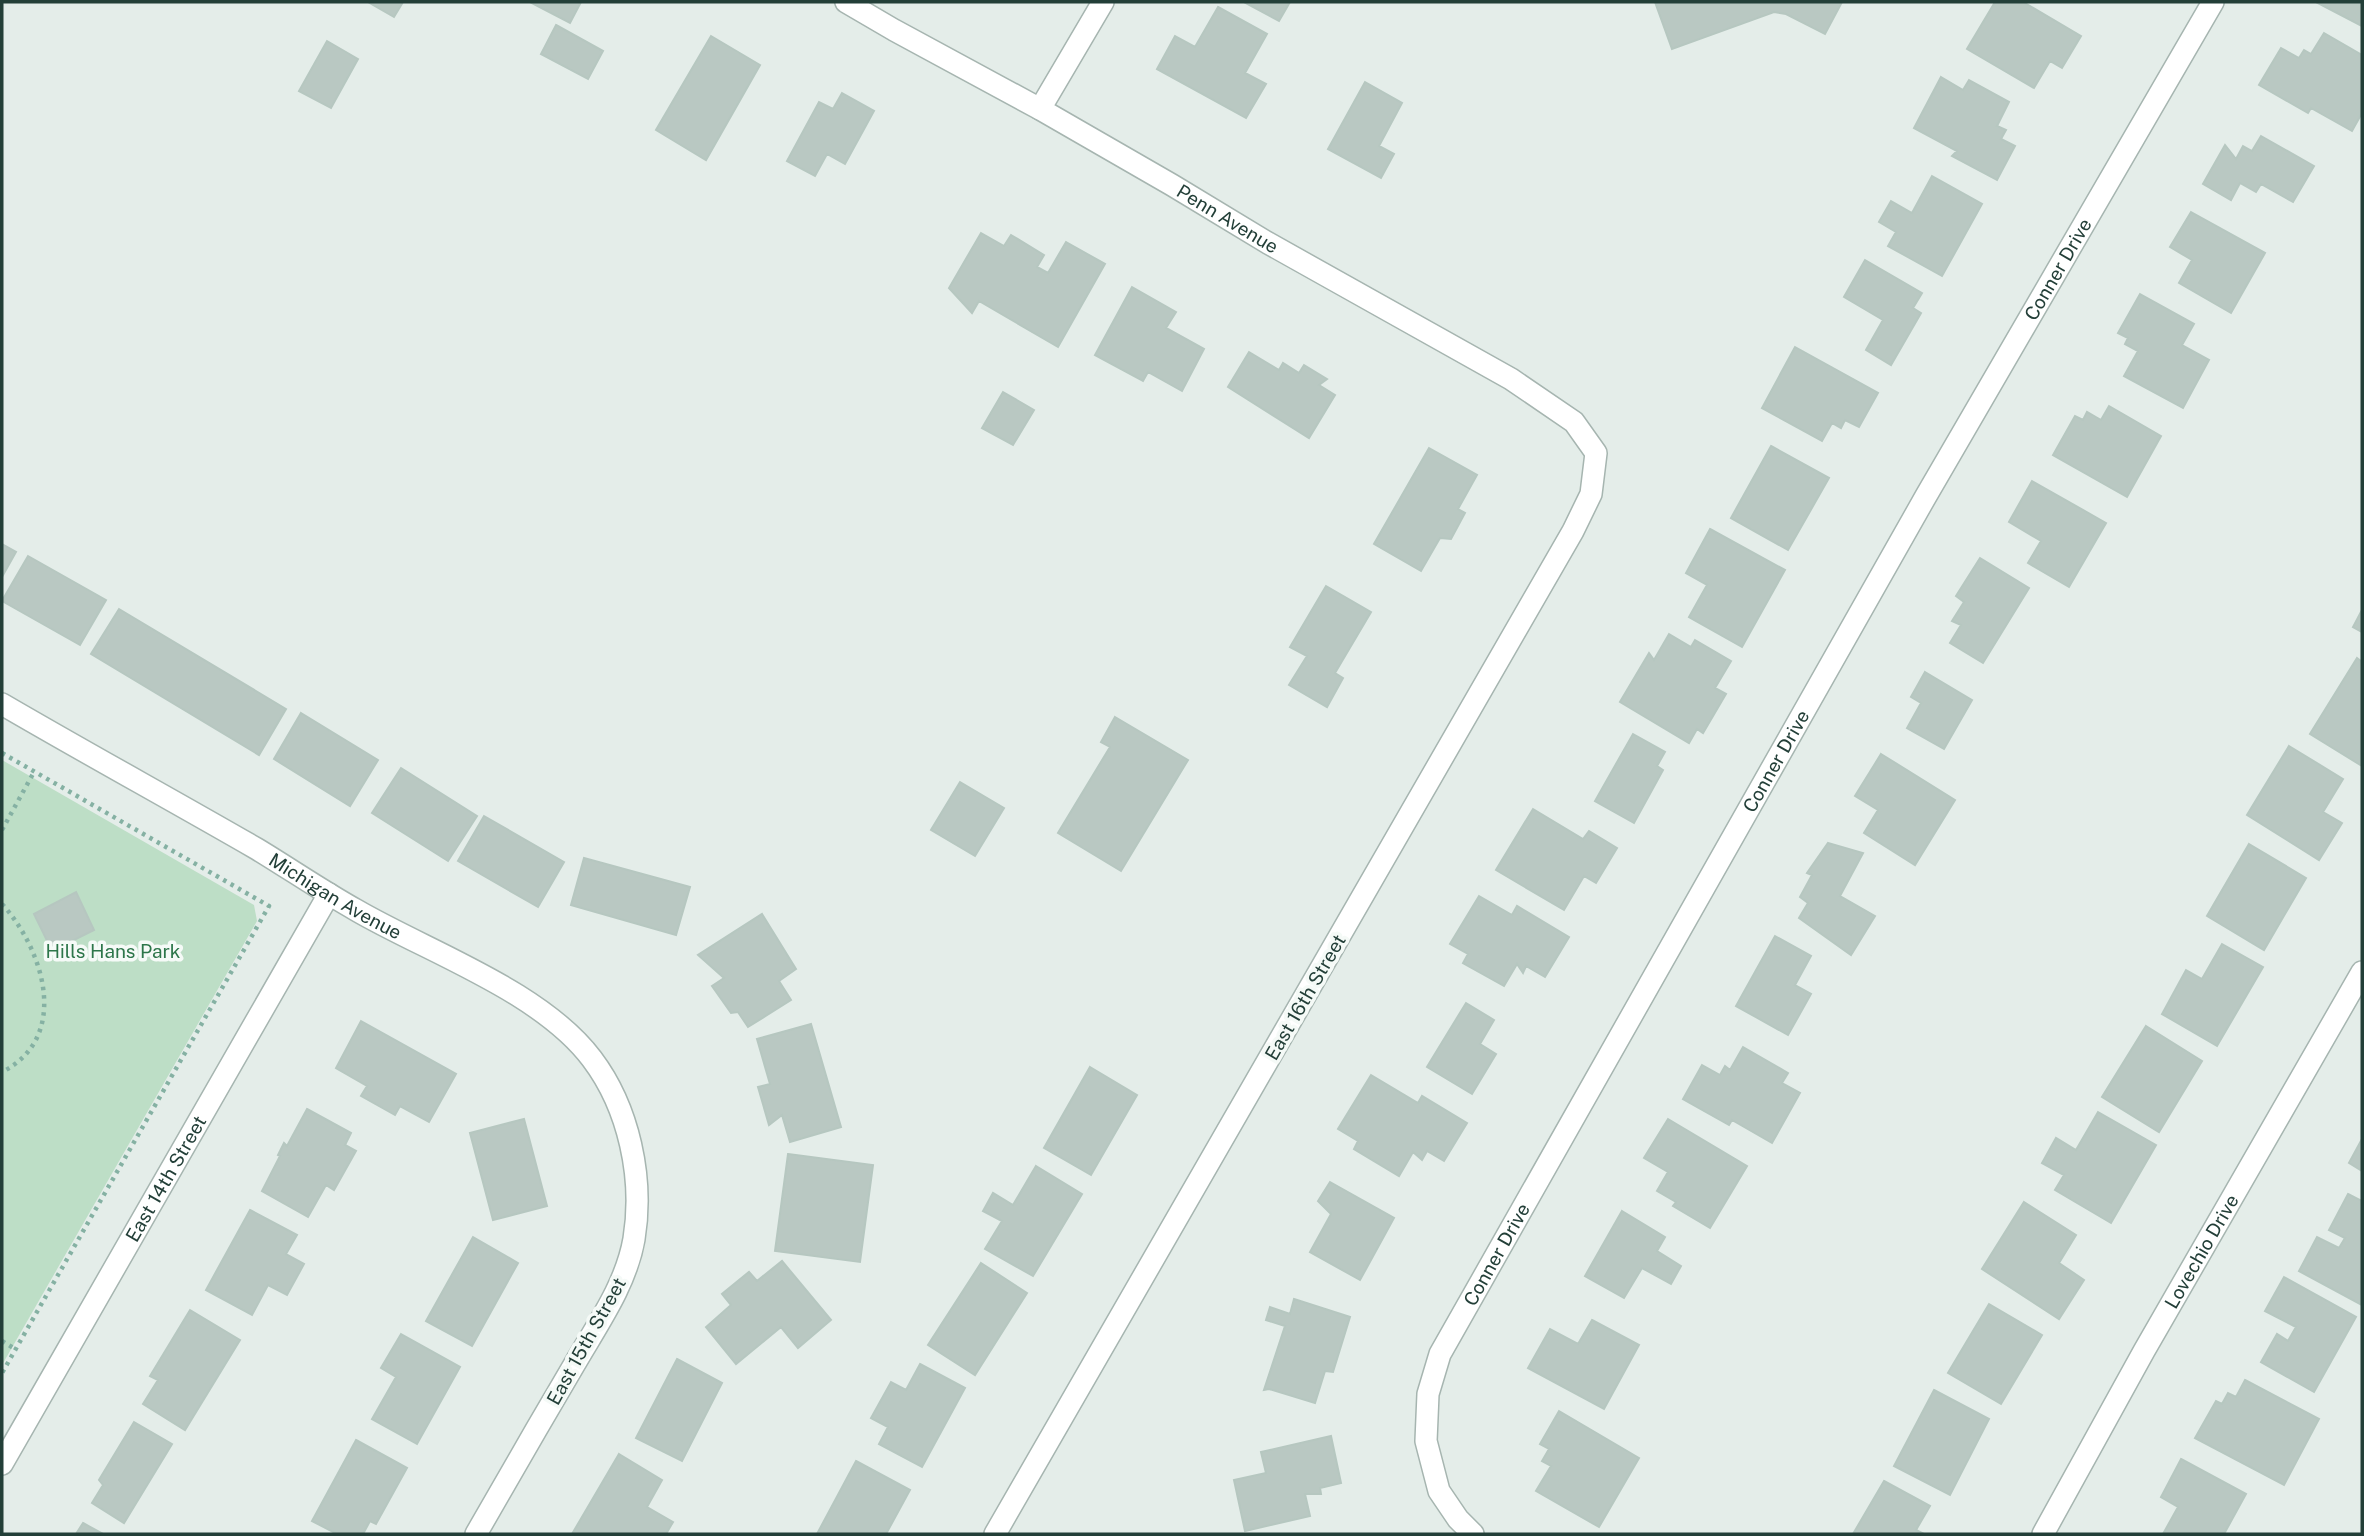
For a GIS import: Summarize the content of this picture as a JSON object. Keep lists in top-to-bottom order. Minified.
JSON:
{"streets":{"street":["Penn Avenue","Conner Drive","Michigan Avenue","East 16th Street","East 14th Street","Lovechio Drive","East 15th Street"]},"crossings":[["Penn Avenue","East 16th Street"],["Michigan Avenue","East 14th Street"],["Michigan Avenue","East 15th Street"]],"parks":["Hills Hans Park"]}
